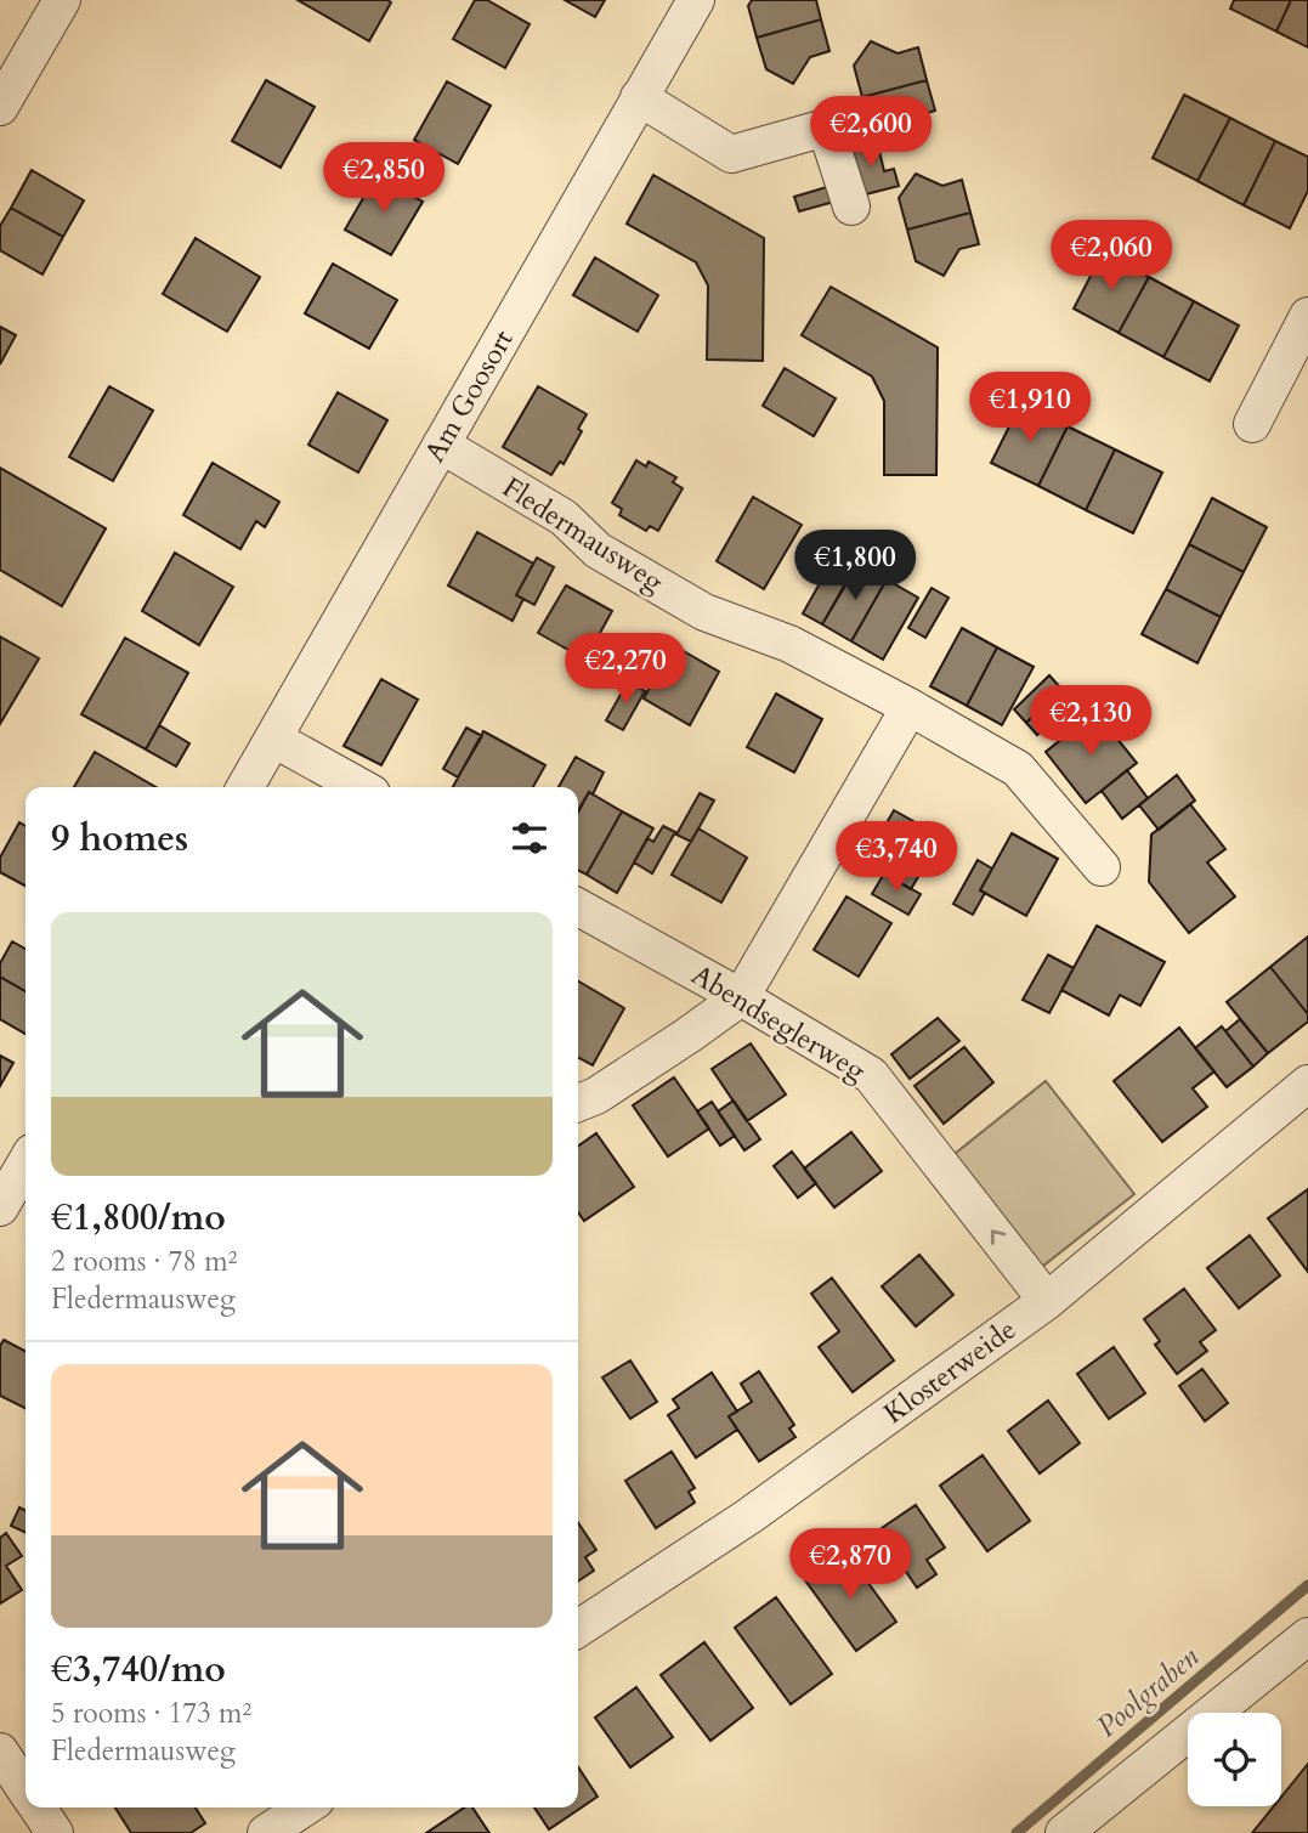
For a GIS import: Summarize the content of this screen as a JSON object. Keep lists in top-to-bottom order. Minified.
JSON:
{"streets":{"street":["Am Goosort","Fledermausweg","Abendseglerweg","Klosterweide"]},"crossings":[["Am Goosort","Fledermausweg"],["Abendseglerweg","Klosterweide"]],"one_way":["Abendseglerweg"],"water":["Poolgraben"],"page":{"price":["€2,600","€2,850","€2,060","€1,910","€1,800","€2,270","€2,130","€3,740","€2,870"],"heading":"9 homes","list":[{"name":"€1,800/mo","note":"2 rooms · 78 m² · Fledermausweg"},{"name":"€3,740/mo","note":"5 rooms · 173 m² · Fledermausweg"}]}}
